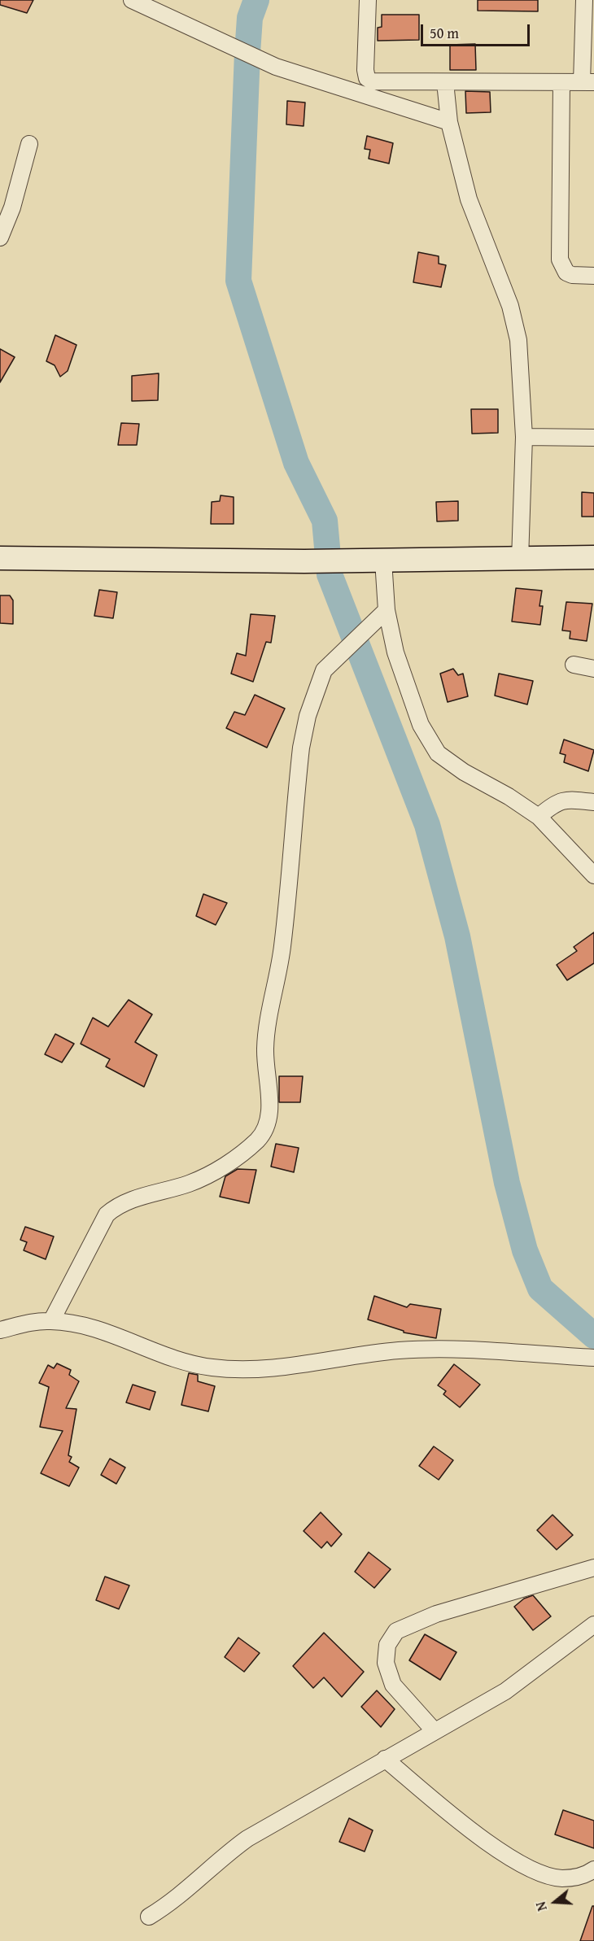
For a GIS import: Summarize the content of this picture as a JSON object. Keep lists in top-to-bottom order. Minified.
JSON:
{"scale_bar":"50 m","north":"left"}
